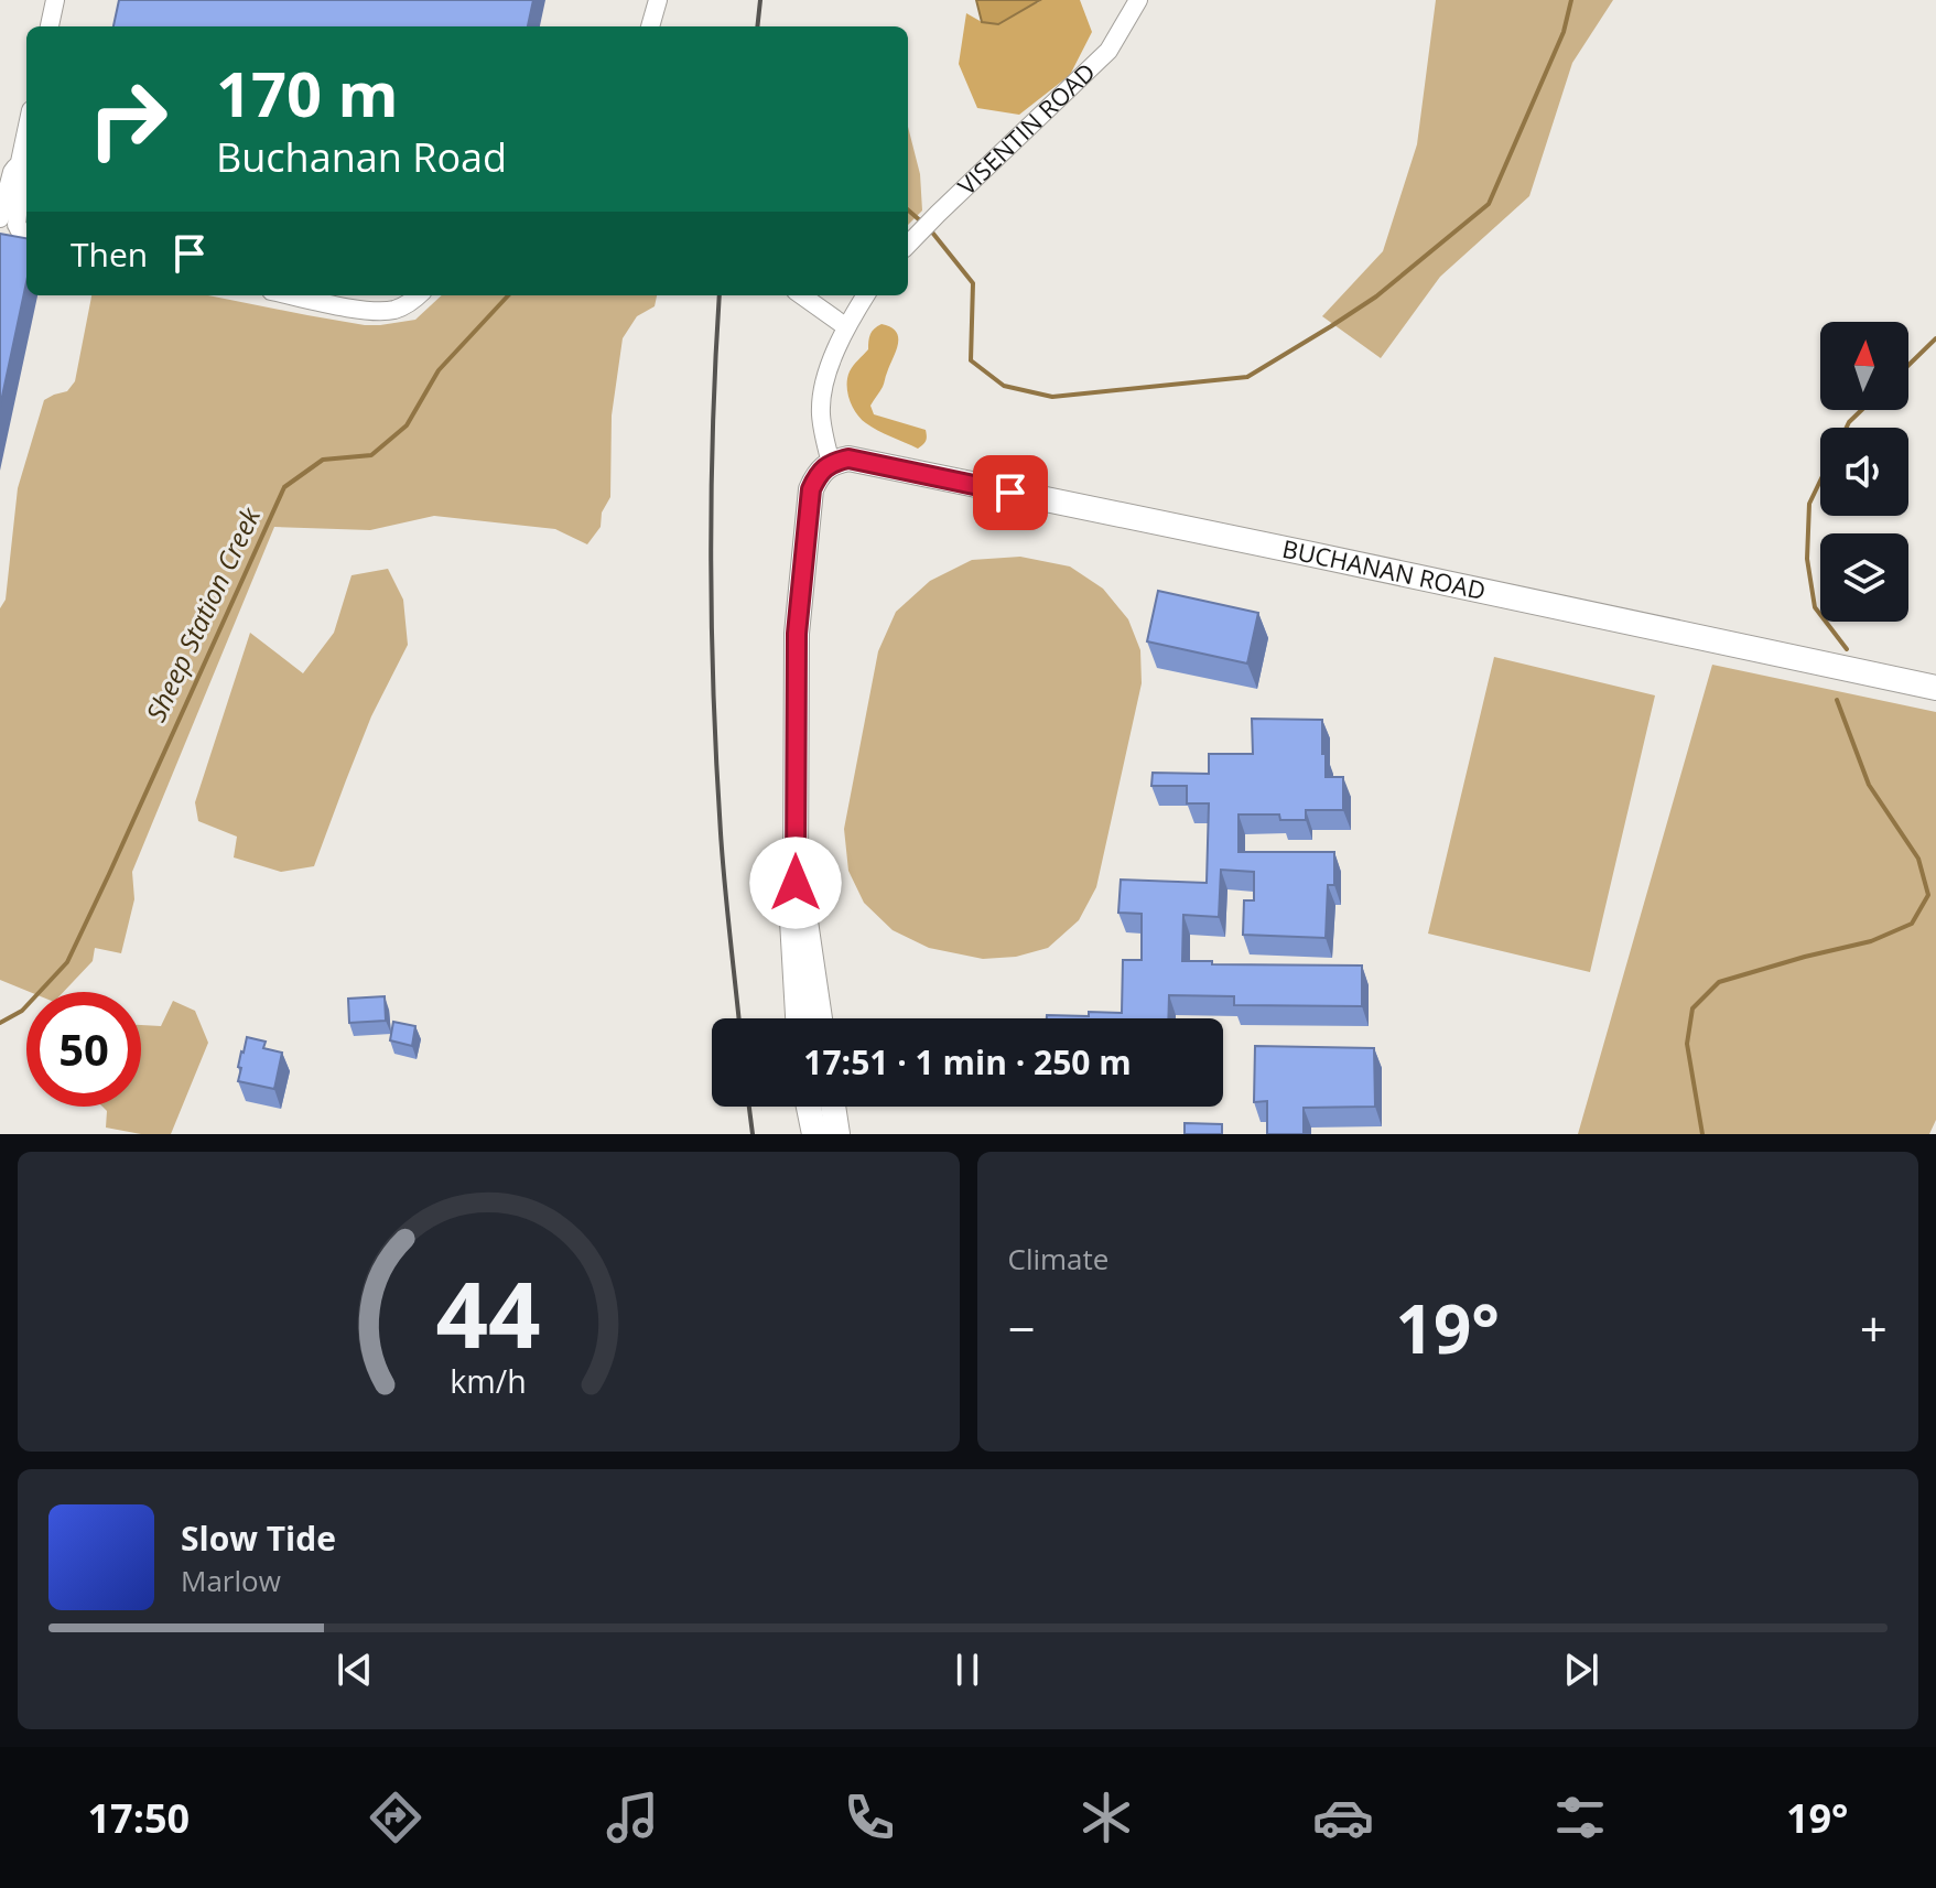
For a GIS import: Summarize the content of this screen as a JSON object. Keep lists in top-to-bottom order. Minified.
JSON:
{"streets":{"main road":["BUCHANAN ROAD"],"street":["VISENTIN ROAD"]},"water":["Sheep Station Creek"],"north":"top","page":{"turn":["170 m","Buchanan Road"],"then":"Then","limit":"50","trip":"17:51 · 1 min · 250 m","tile":"Climate","heat":["−","19°","+"],"song":["Slow Tide","Marlow"],"tabs":["17:50","19°"],"gauge":["44","km/h"]}}
